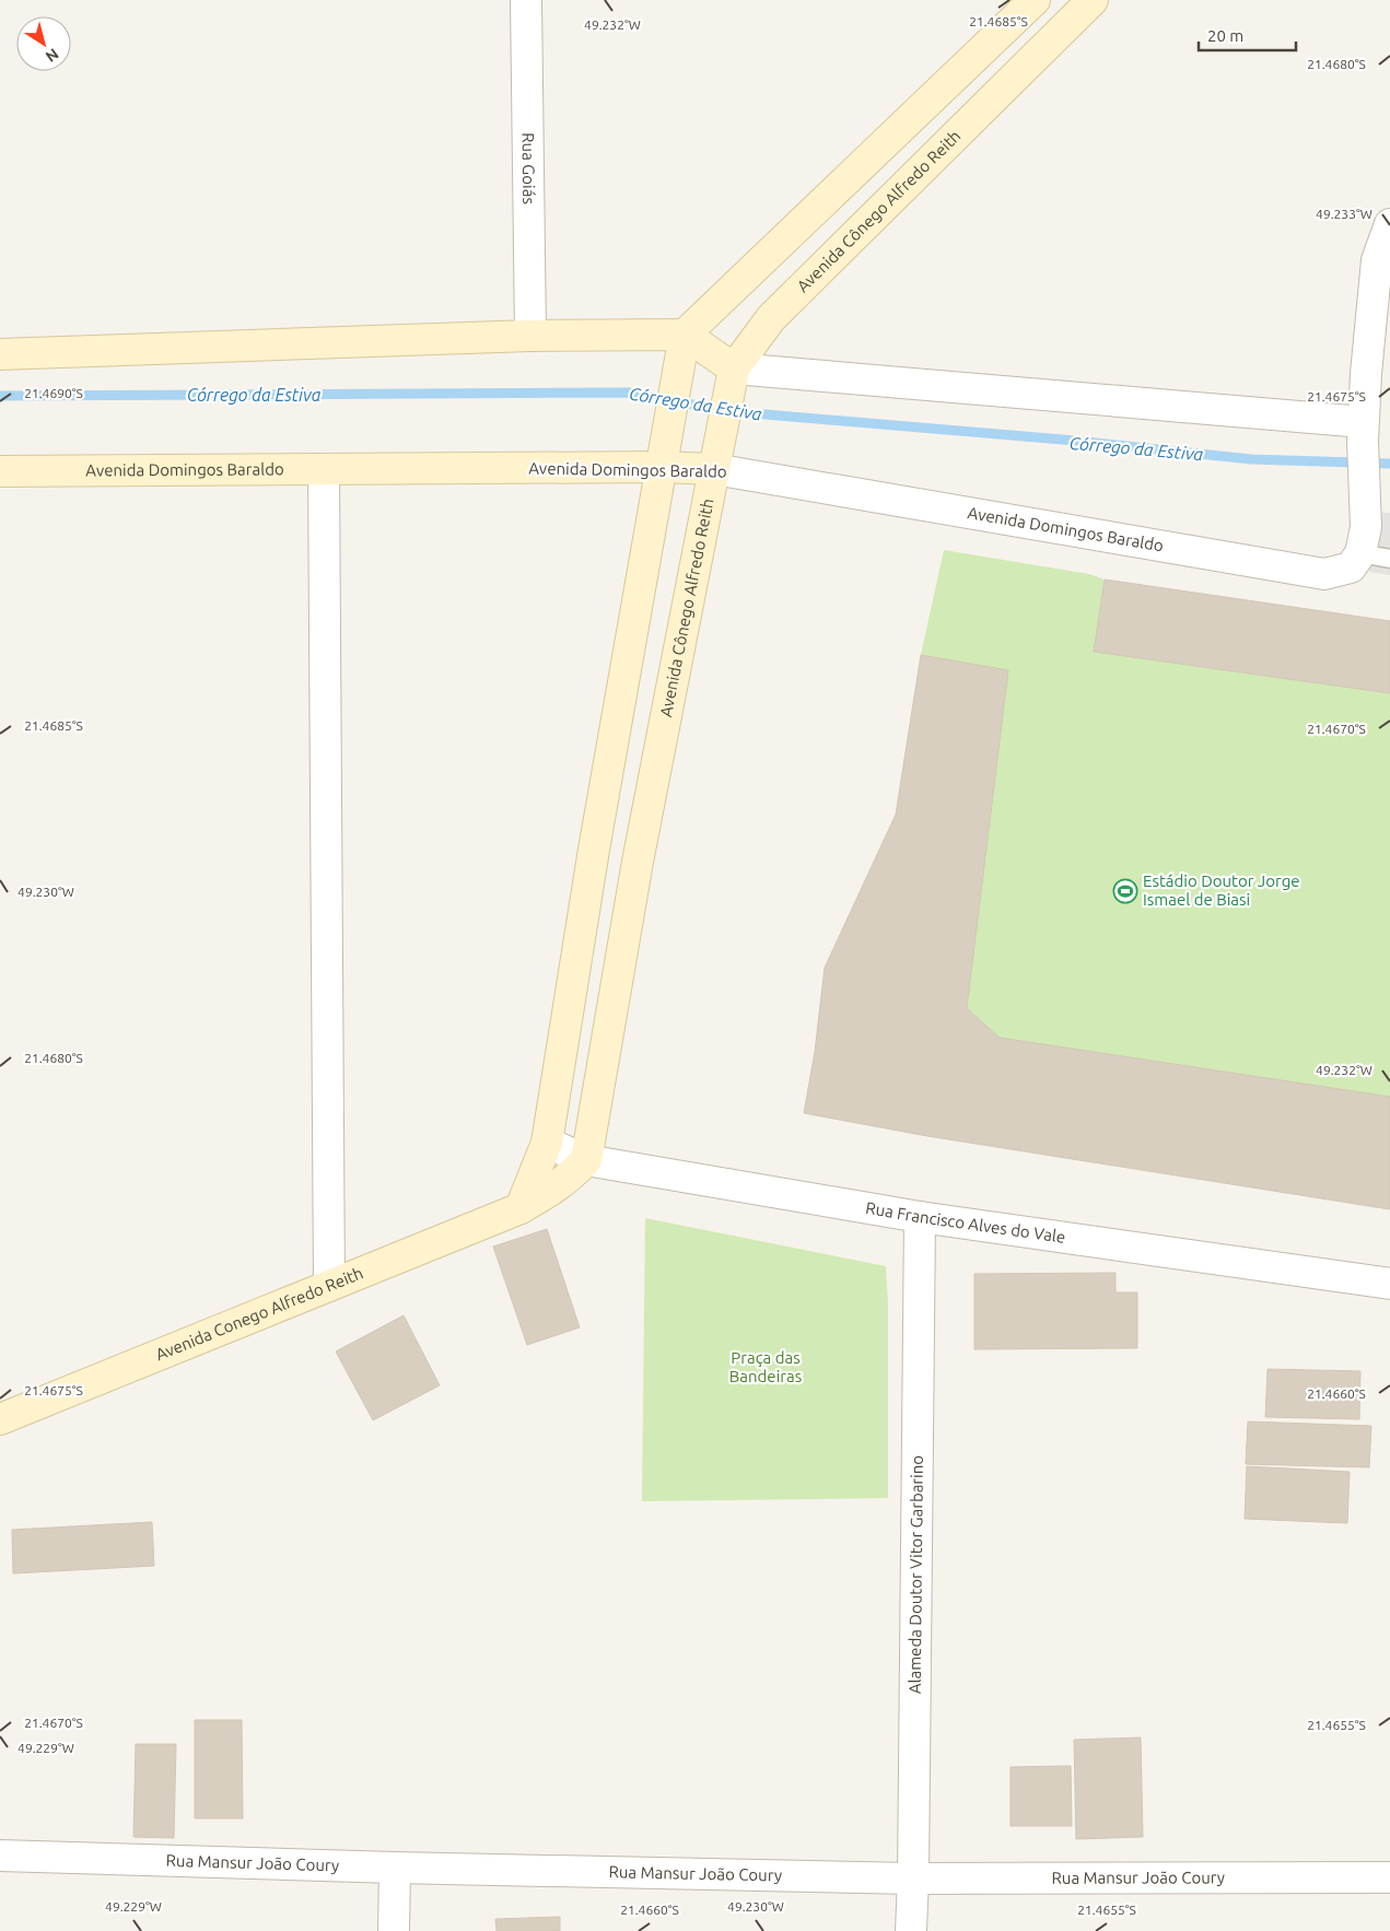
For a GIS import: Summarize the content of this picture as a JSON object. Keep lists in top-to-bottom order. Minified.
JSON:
{"streets":{"main road":["Avenida Cônego Alfredo Reith","Avenida Domingos Baraldo","Avenida Conego Alfredo Reith"],"street":["Rua Goiás","Rua Francisco Alves do Vale","Alameda Doutor Vitor Garbarino","Rua Mansur João Coury"]},"crossings":[["Avenida Cônego Alfredo Reith","Avenida Domingos Baraldo"],["Avenida Cônego Alfredo Reith","Rua Francisco Alves do Vale"],["Avenida Cônego Alfredo Reith","Avenida Conego Alfredo Reith"],["Rua Francisco Alves do Vale","Avenida Conego Alfredo Reith"],["Rua Francisco Alves do Vale","Alameda Doutor Vitor Garbarino"],["Alameda Doutor Vitor Garbarino","Rua Mansur João Coury"]],"water":["Córrego da Estiva"],"parks":["Praça das Bandeiras"],"places":{"sports":["Estádio Doutor Jorge Ismael de Biasi"]},"scale_bar":"20 m","north":"bottom right","coordinates":["21.4685°S","49.232°W","21.4680°S","49.233°W","21.4690°S","21.4675°S","21.4670°S","49.230°W","21.4660°S","21.4655°S","49.229°W"]}
